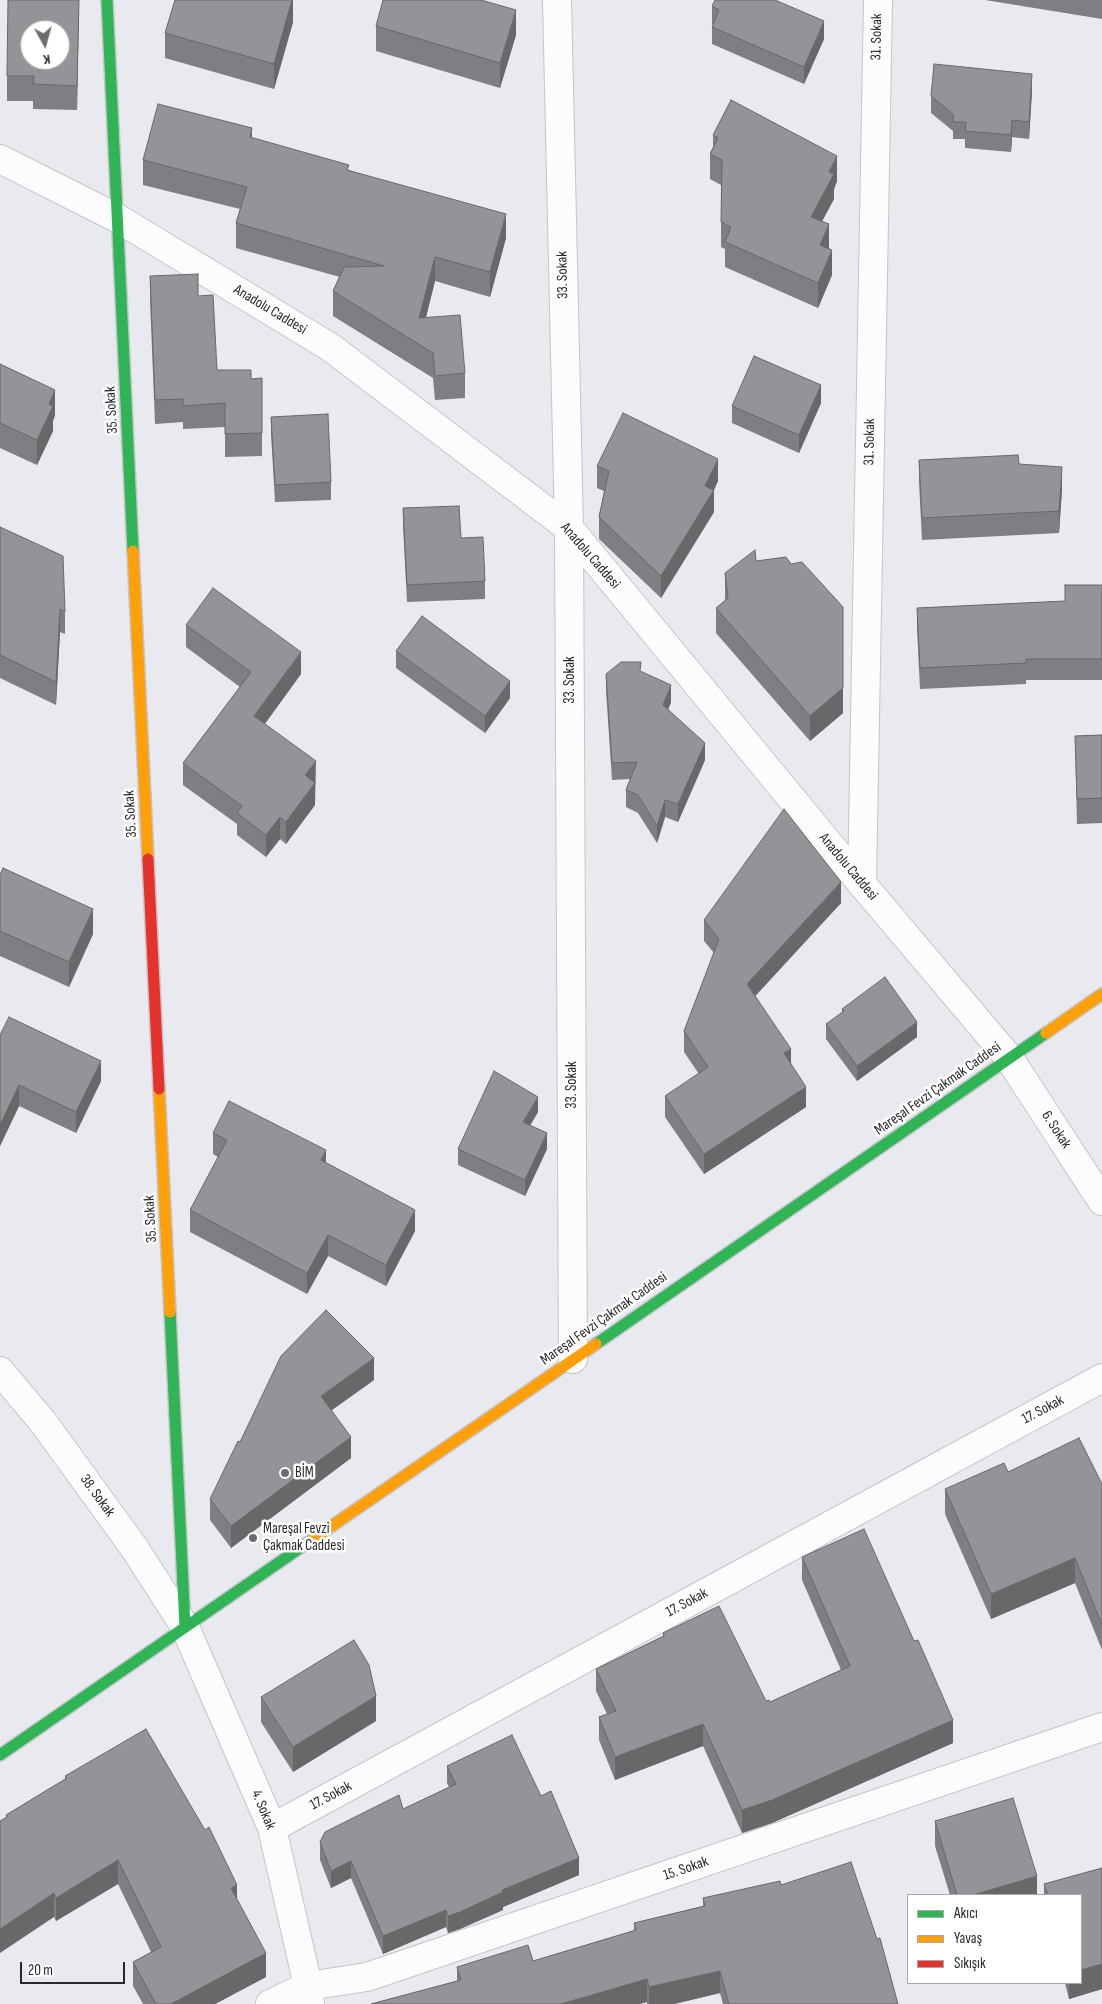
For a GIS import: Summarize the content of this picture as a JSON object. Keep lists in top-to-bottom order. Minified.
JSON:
{"streets":{"street":["31. Sokak","33. Sokak","Anadolu Caddesi","35. Sokak","Mareşal Fevzi Çakmak Caddesi","6. Sokak","17. Sokak","38. Sokak","4. Sokak","15. Sokak"]},"crossings":[["31. Sokak","Anadolu Caddesi"],["33. Sokak","Anadolu Caddesi"],["33. Sokak","Mareşal Fevzi Çakmak Caddesi"],["Anadolu Caddesi","35. Sokak"],["Anadolu Caddesi","Mareşal Fevzi Çakmak Caddesi"],["Anadolu Caddesi","6. Sokak"],["35. Sokak","Mareşal Fevzi Çakmak Caddesi"],["35. Sokak","38. Sokak"],["35. Sokak","4. Sokak"],["Mareşal Fevzi Çakmak Caddesi","6. Sokak"],["Mareşal Fevzi Çakmak Caddesi","38. Sokak"],["Mareşal Fevzi Çakmak Caddesi","4. Sokak"],["17. Sokak","4. Sokak"],["38. Sokak","4. Sokak"],["4. Sokak","15. Sokak"]],"places":["BİM","Mareşal Fevzi Çakmak Caddesi"],"legend":["Akıcı","Yavaş","Sıkışık"],"scale_bar":"20 m","north":"bottom"}
